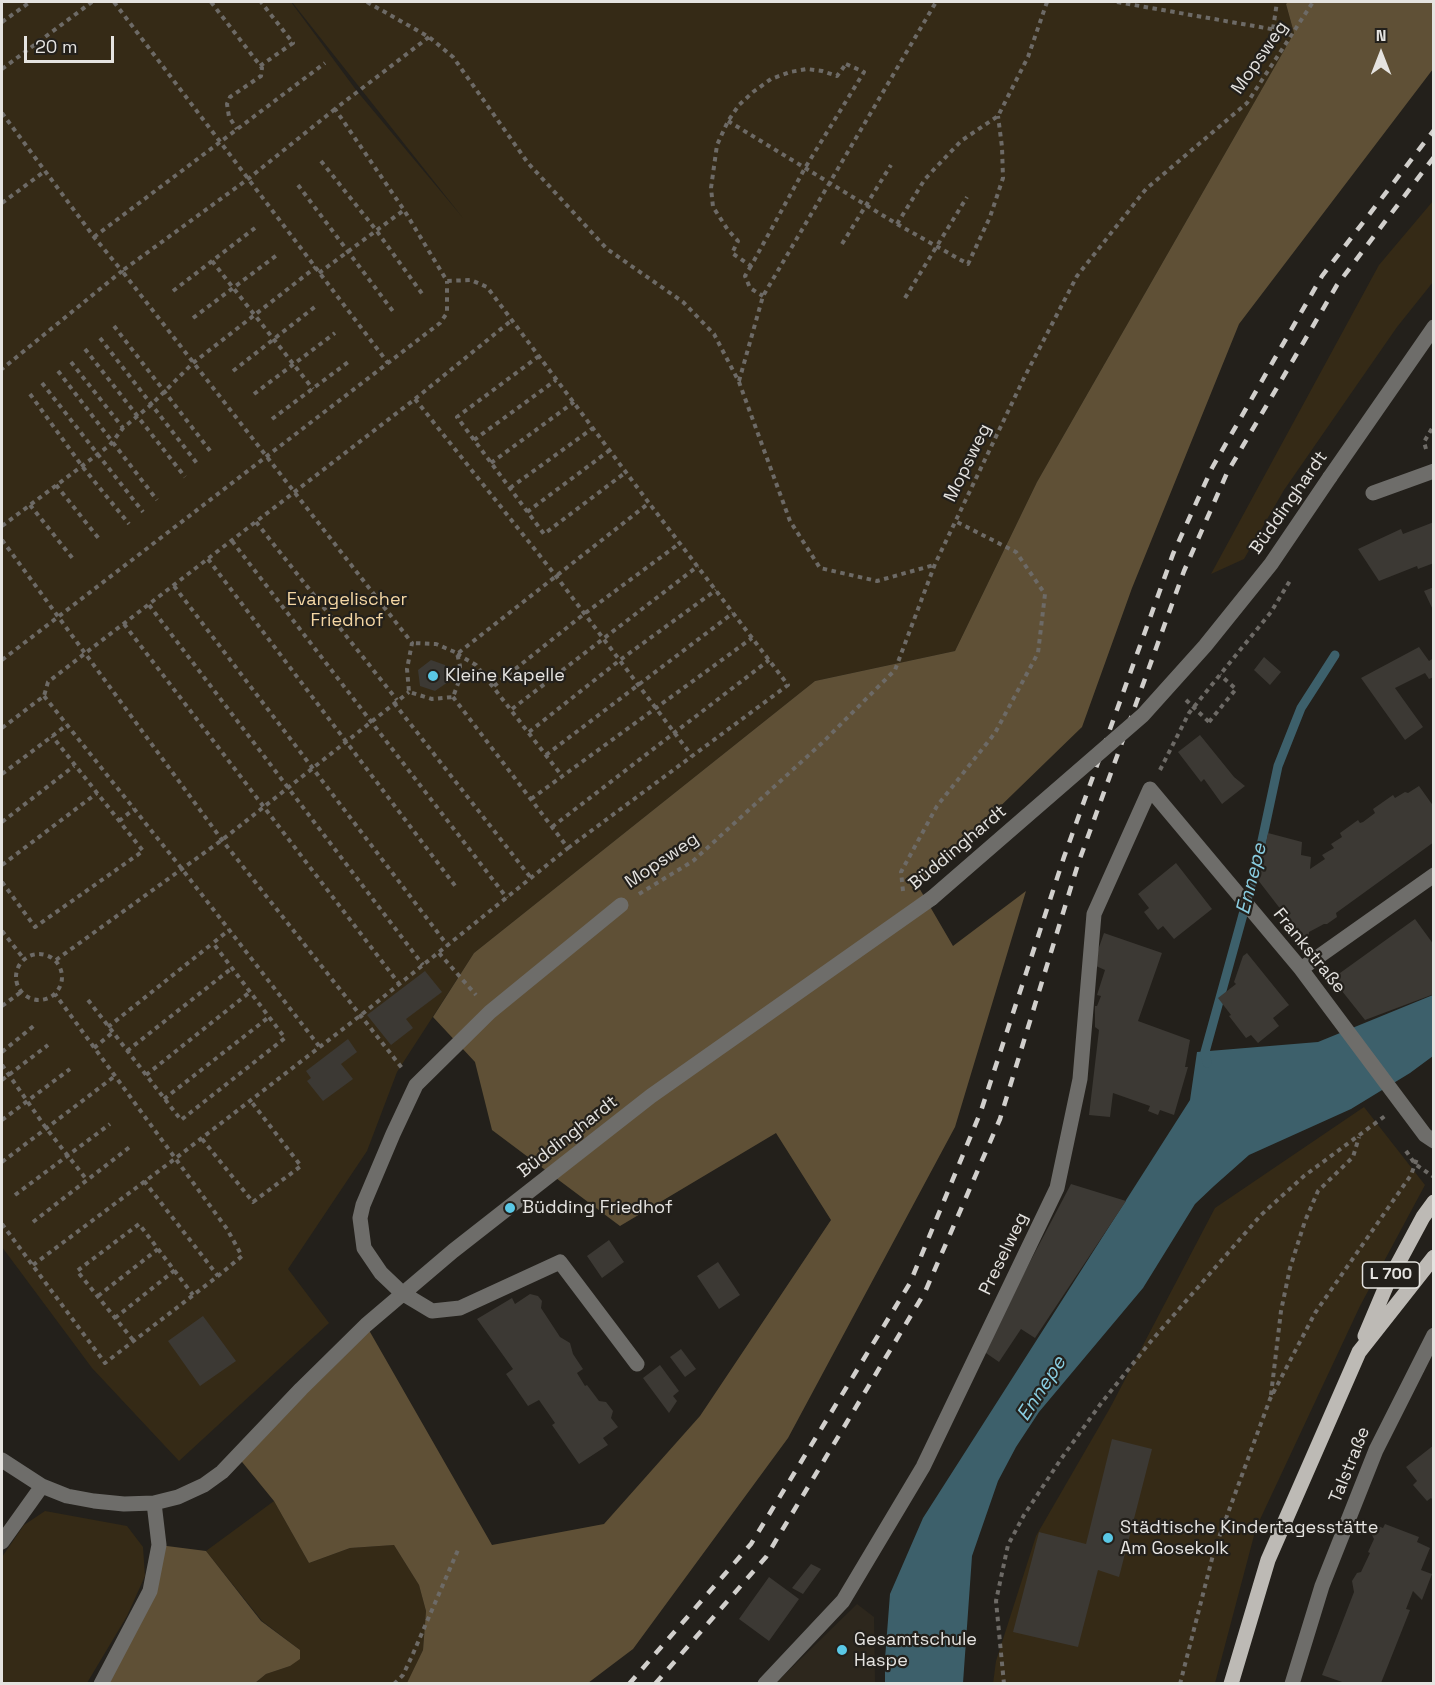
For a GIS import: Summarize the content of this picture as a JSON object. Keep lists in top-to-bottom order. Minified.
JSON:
{"streets":{"main road":["L 700"],"street":["Büddinghardt","Frankstraße","Preselweg","Talstraße"],"path":["Mopsweg"]},"crossings":[["Frankstraße","Preselweg"]],"water":["Ennepe"],"parks":["Evangelischer Friedhof"],"places":["Kleine Kapelle","Büdding Friedhof","Städtische Kindertagesstätte Am Gosekolk","Gesamtschule Haspe"],"scale_bar":"20 m","north":"top"}
